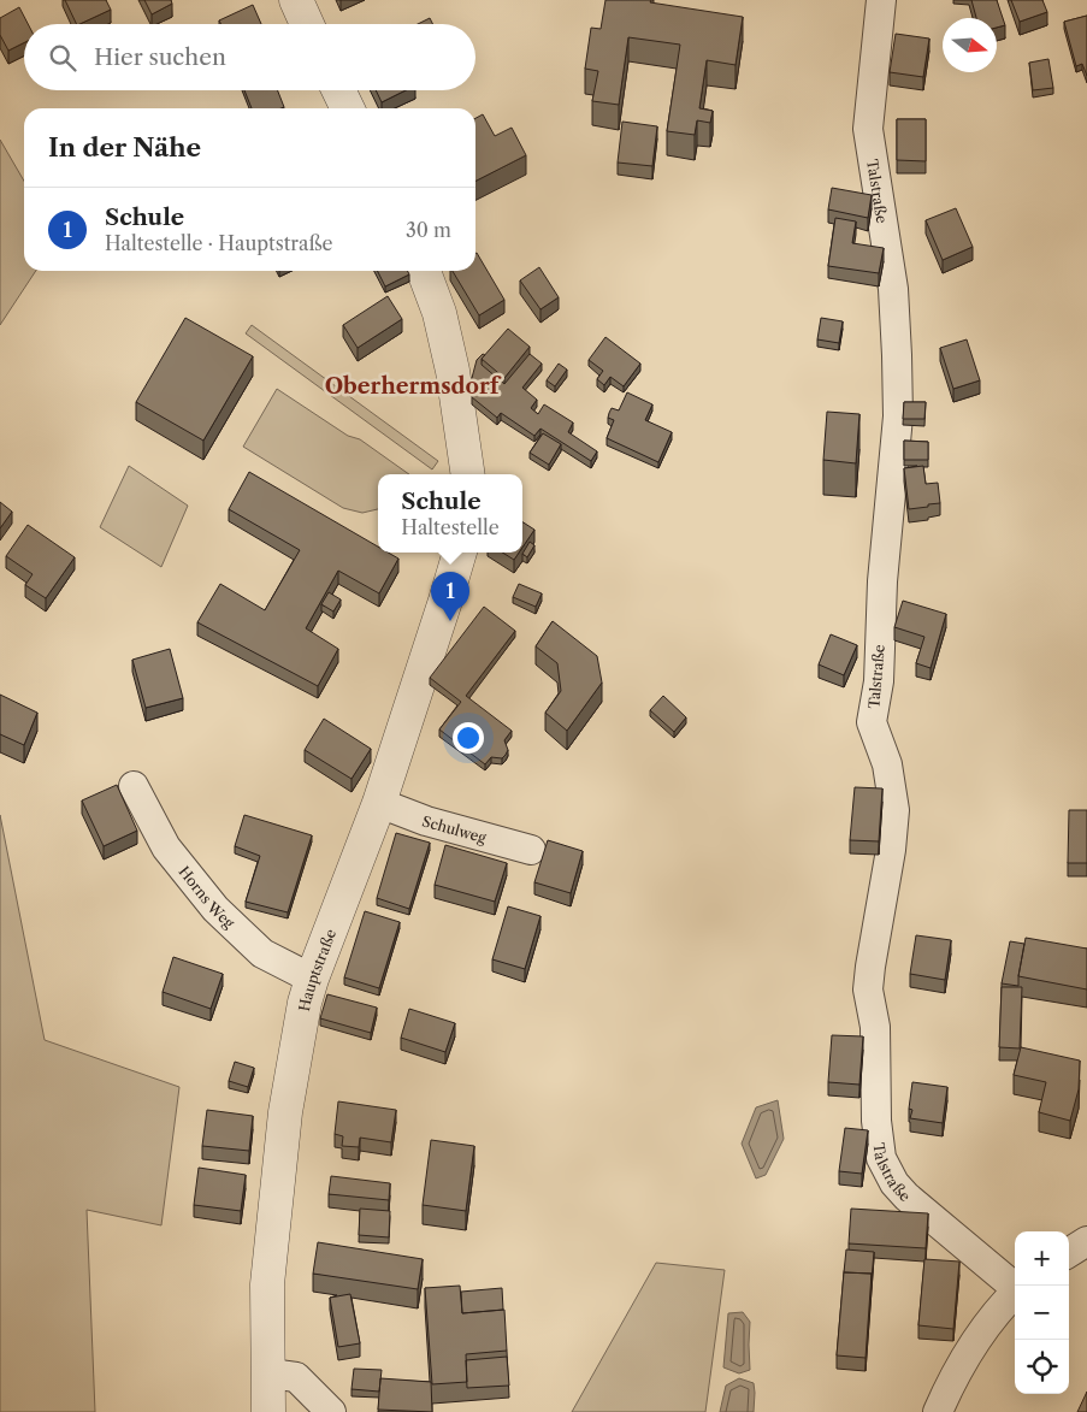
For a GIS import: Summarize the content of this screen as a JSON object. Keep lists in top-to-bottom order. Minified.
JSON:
{"streets":{"street":["Talstraße","Schulweg","Horns Weg","Hauptstraße"]},"crossings":[["Schulweg","Hauptstraße"],["Horns Weg","Hauptstraße"]],"districts":["Oberhermsdorf"],"north":"right","page":{"search":"Hier suchen","heading":"In der Nähe","list":[{"mark":"1","name":"Schule","note":"Haltestelle · Hauptstraße","value":"30 m"}],"popup":["Schule","Haltestelle"],"pins":"1","map_buttons":["+","−"]}}
